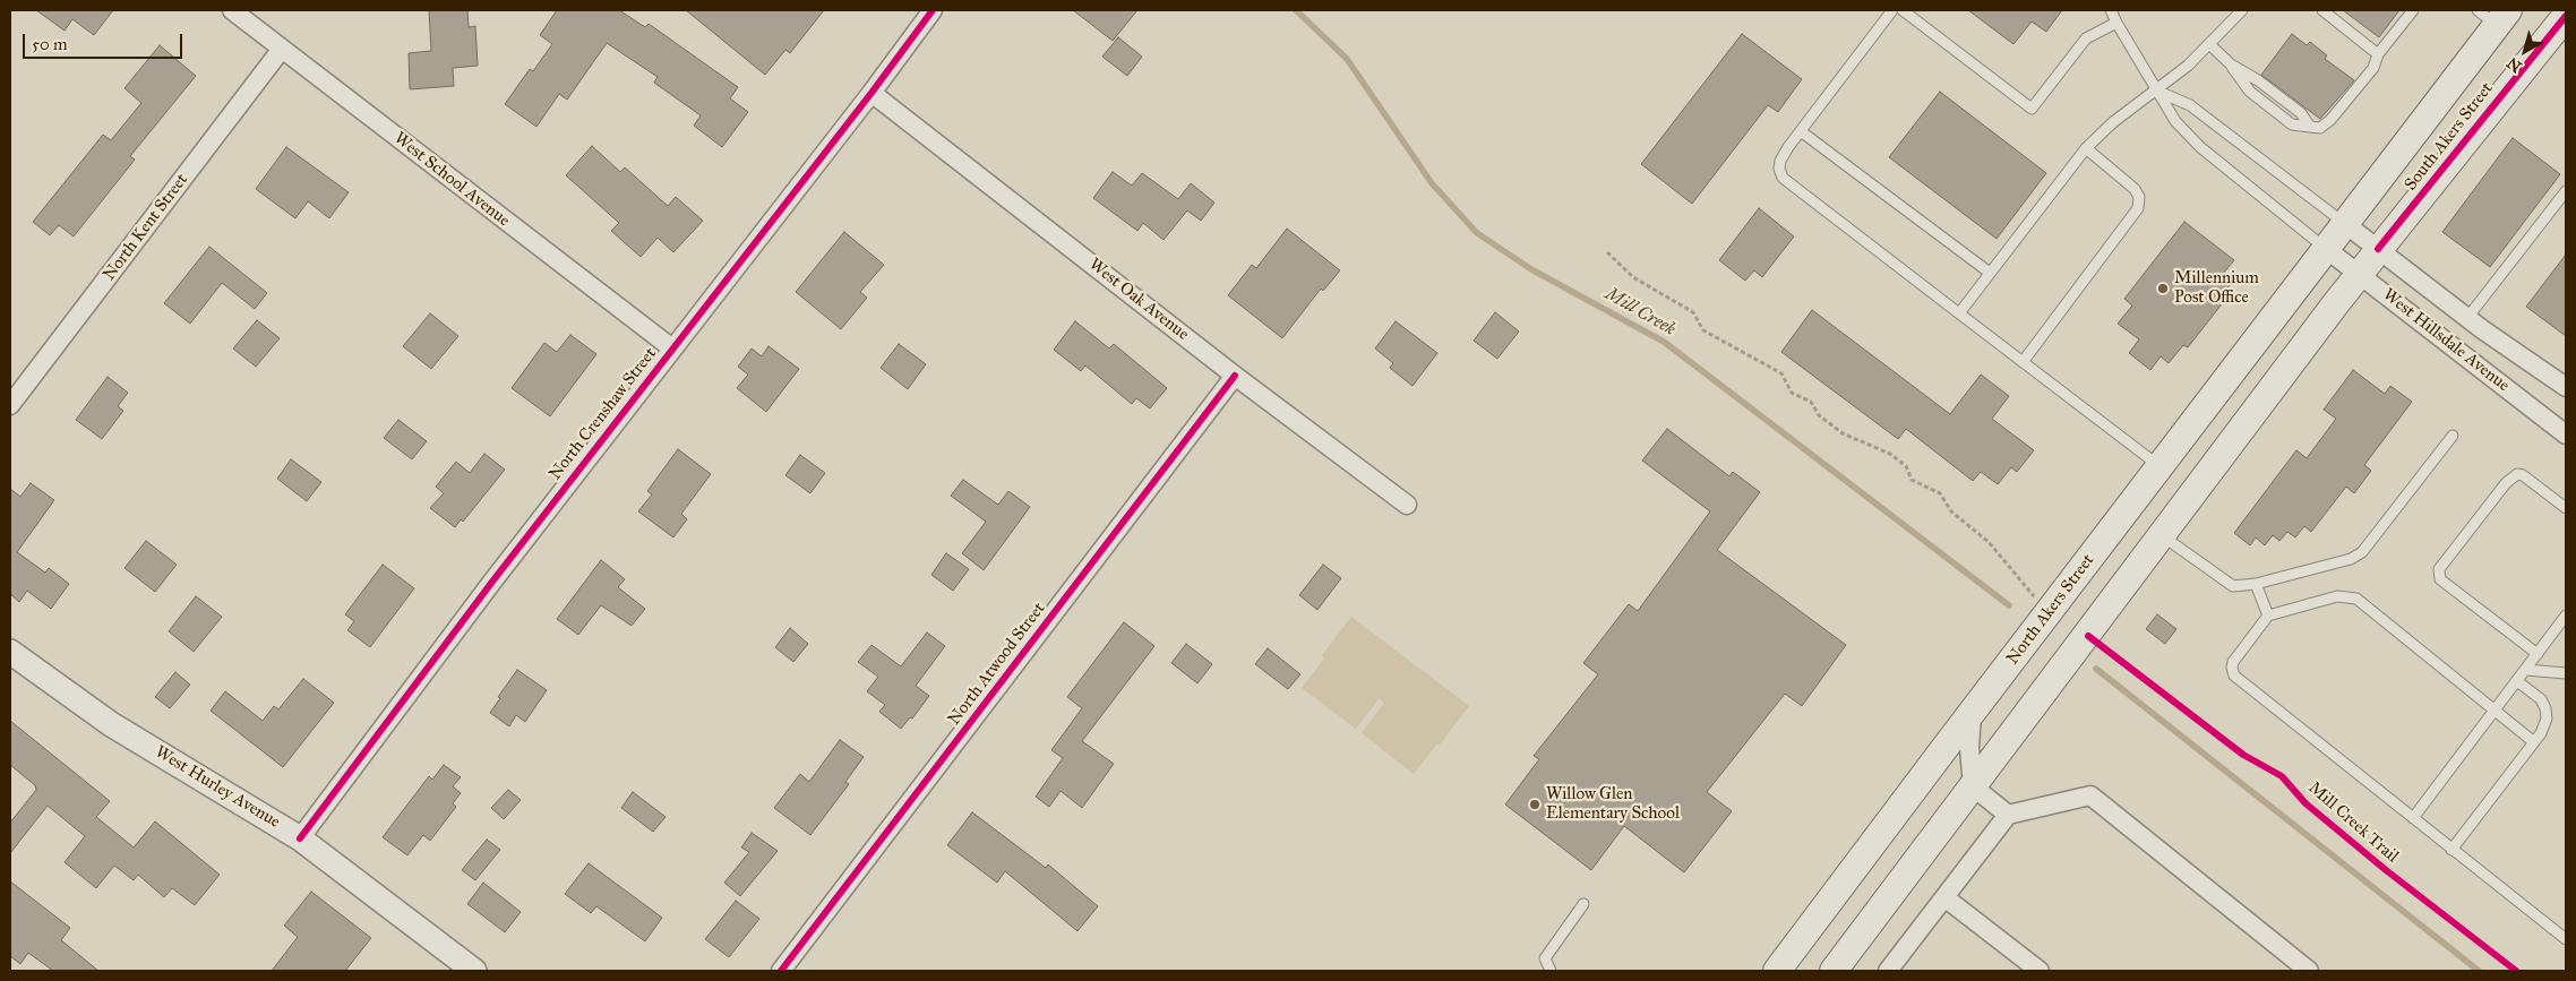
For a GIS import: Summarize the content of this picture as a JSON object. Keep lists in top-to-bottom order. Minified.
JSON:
{"streets":{"main road":["South Akers Street","North Akers Street"],"street":["West School Avenue","North Kent Street","West Oak Avenue","West Hillsdale Avenue","North Crenshaw Street","North Atwood Street","West Hurley Avenue"],"cycle path":["Mill Creek Trail"]},"crossings":[["South Akers Street","West Hillsdale Avenue"],["South Akers Street","North Akers Street"],["West School Avenue","North Kent Street"],["West School Avenue","North Crenshaw Street"],["West Oak Avenue","North Crenshaw Street"],["West Oak Avenue","North Atwood Street"],["West Hillsdale Avenue","North Akers Street"],["North Crenshaw Street","West Hurley Avenue"]],"water":["Mill Creek"],"places":["Millennium Post Office","Willow Glen Elementary School"],"scale_bar":"50 m","north":"bottom left"}
